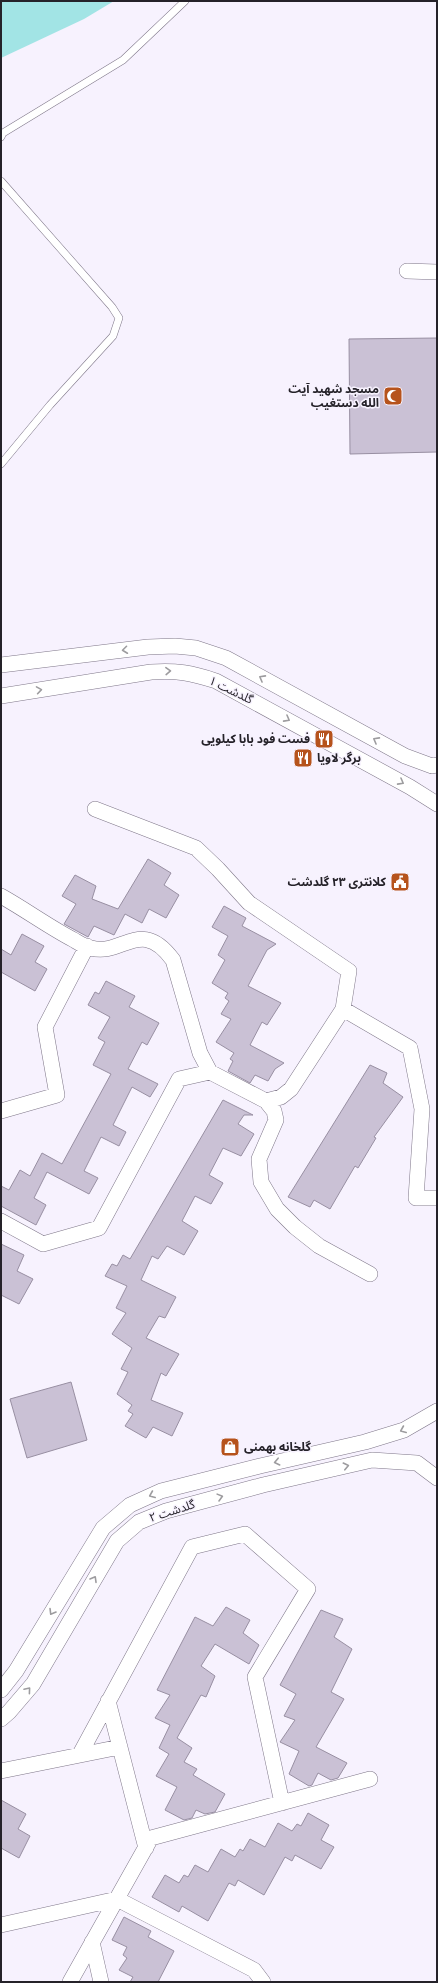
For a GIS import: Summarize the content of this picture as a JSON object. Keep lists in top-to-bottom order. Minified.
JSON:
{"streets":{"street":["گلدشت ۱","گلدشت ۲"]},"places":{"mosque":["مسجد شهید آیت الله دستغیب"],"restaurant":["فست فود بابا کیلویی","برگر لاویا"],"public building":["کلانتری ۲۳ گلدشت"],"shop":["گلخانه بهمنی"]}}
